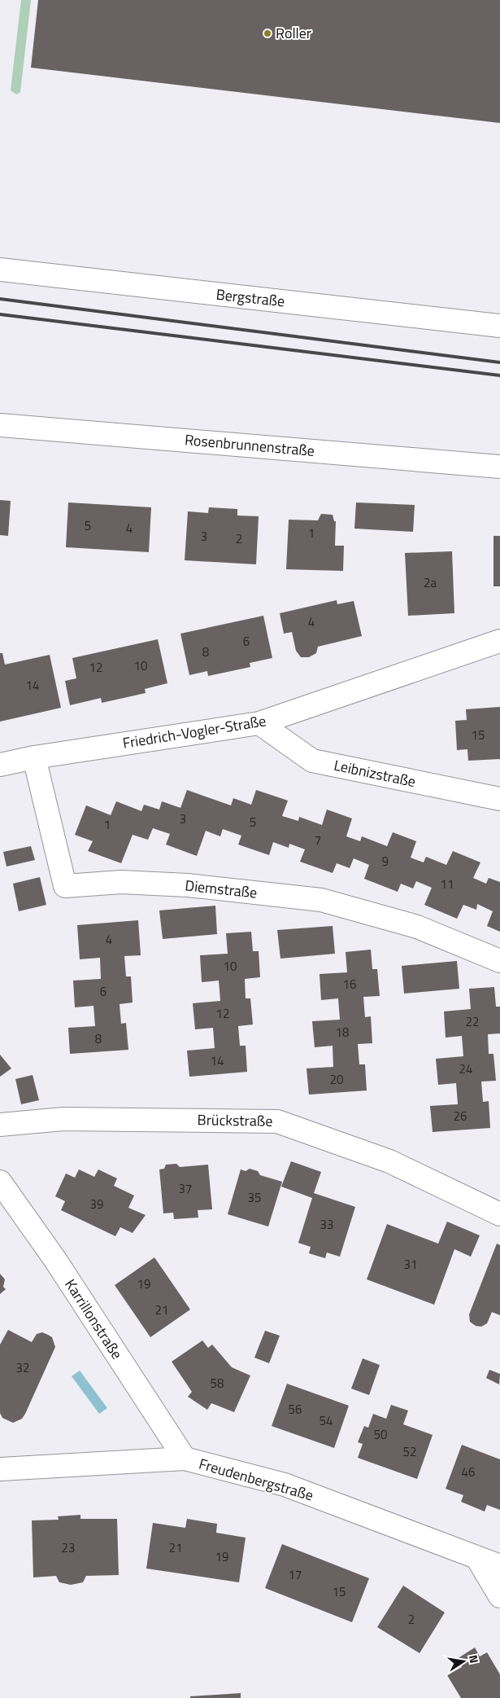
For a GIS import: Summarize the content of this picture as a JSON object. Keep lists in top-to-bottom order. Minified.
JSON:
{"streets":{"street":["Bergstraße","Rosenbrunnenstraße","Friedrich-Vogler-Straße","Leibnizstraße","Diemstraße","Brückstraße","Karrillonstraße","Freudenbergstraße"]},"crossings":[["Friedrich-Vogler-Straße","Leibnizstraße"],["Friedrich-Vogler-Straße","Diemstraße"],["Karrillonstraße","Freudenbergstraße"]],"places":["Roller"],"house_numbers":["5","4","1","3","2","2a","4","6","8","10","12","14","15","3","5","1","7","9","11","4","10","16","6","12","22","18","8","14","24","20","26","37","35","39","33","31","19","21","32","58","56","54","50","52","46","23","21","19","17","15","2"],"north":"right"}
